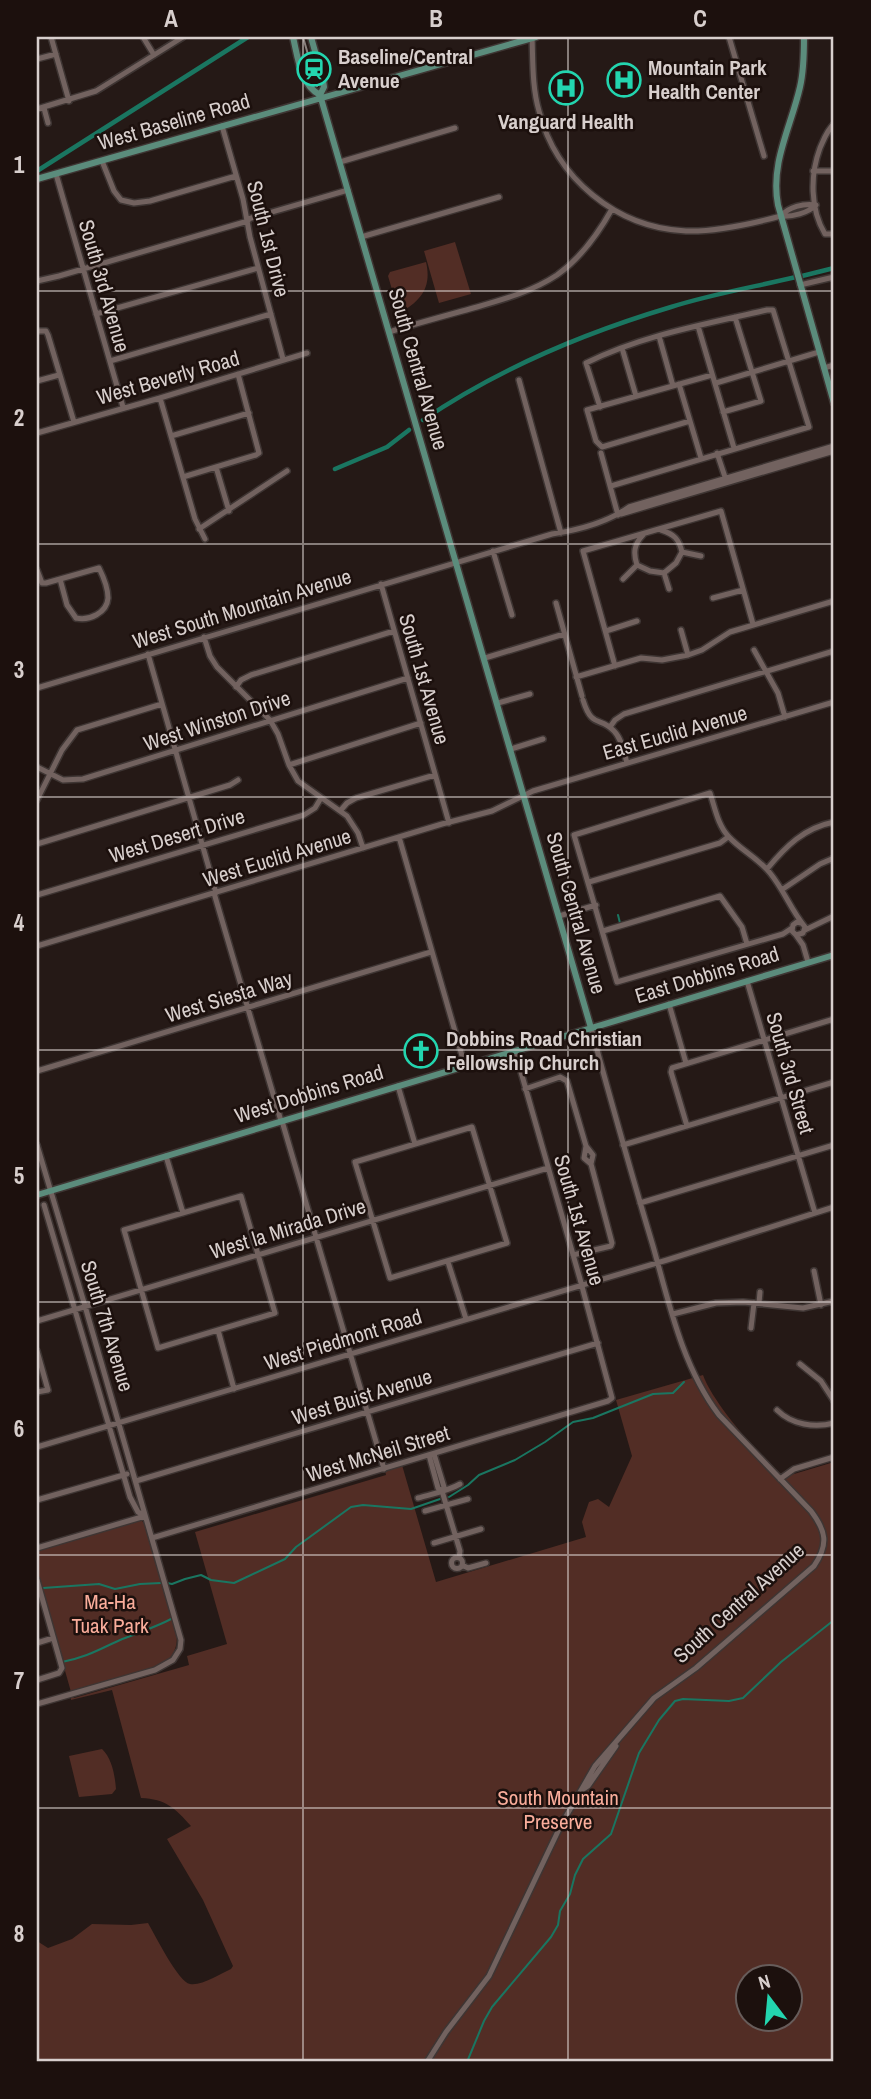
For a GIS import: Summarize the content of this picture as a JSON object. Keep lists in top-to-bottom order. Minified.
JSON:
{"streets":{"main road":["West Baseline Road","South Central Avenue","East Dobbins Road","West Dobbins Road"],"street":["South 1st Drive","South 3rd Avenue","West Beverly Road","West South Mountain Avenue","South 1st Avenue","West Winston Drive","East Euclid Avenue","West Desert Drive","West Euclid Avenue","West Siesta Way","South 3rd Street","West la Mirada Drive","South 7th Avenue","West Piedmont Road","West Buist Avenue","West McNeil Street"]},"crossings":[["West Baseline Road","South 1st Drive"],["West Baseline Road","South 3rd Avenue"],["West Baseline Road","South Central Avenue"],["South 1st Drive","West Beverly Road"],["South 3rd Avenue","West Beverly Road"],["South Central Avenue","West South Mountain Avenue"],["South Central Avenue","East Euclid Avenue"],["South Central Avenue","West Euclid Avenue"],["South Central Avenue","East Dobbins Road"],["South Central Avenue","West Dobbins Road"],["South Central Avenue","West Piedmont Road"],["West South Mountain Avenue","South 1st Avenue"],["South 1st Avenue","West Winston Drive"],["South 1st Avenue","West Euclid Avenue"],["South 1st Avenue","West Dobbins Road"],["South 1st Avenue","West la Mirada Drive"],["South 1st Avenue","West Piedmont Road"],["South 1st Avenue","West Buist Avenue"],["South 1st Avenue","West McNeil Street"],["East Euclid Avenue","West Euclid Avenue"],["East Dobbins Road","South 3rd Street"],["East Dobbins Road","West Dobbins Road"],["South 3rd Street","West Piedmont Road"],["West Dobbins Road","South 7th Avenue"],["West la Mirada Drive","South 7th Avenue"],["South 7th Avenue","West Piedmont Road"],["South 7th Avenue","West Buist Avenue"],["South 7th Avenue","West McNeil Street"]],"parks":["Ma-Ha Tuak Park","South Mountain Preserve"],"places":{"station":["Baseline/Central Avenue"],"hospital":["Mountain Park Health Center","Vanguard Health"],"church":["Dobbins Road Christian Fellowship Church"]},"north":"top","grid":{"columns":["A","B","C"],"rows":["1","2","3","4","5","6","7","8"]}}
